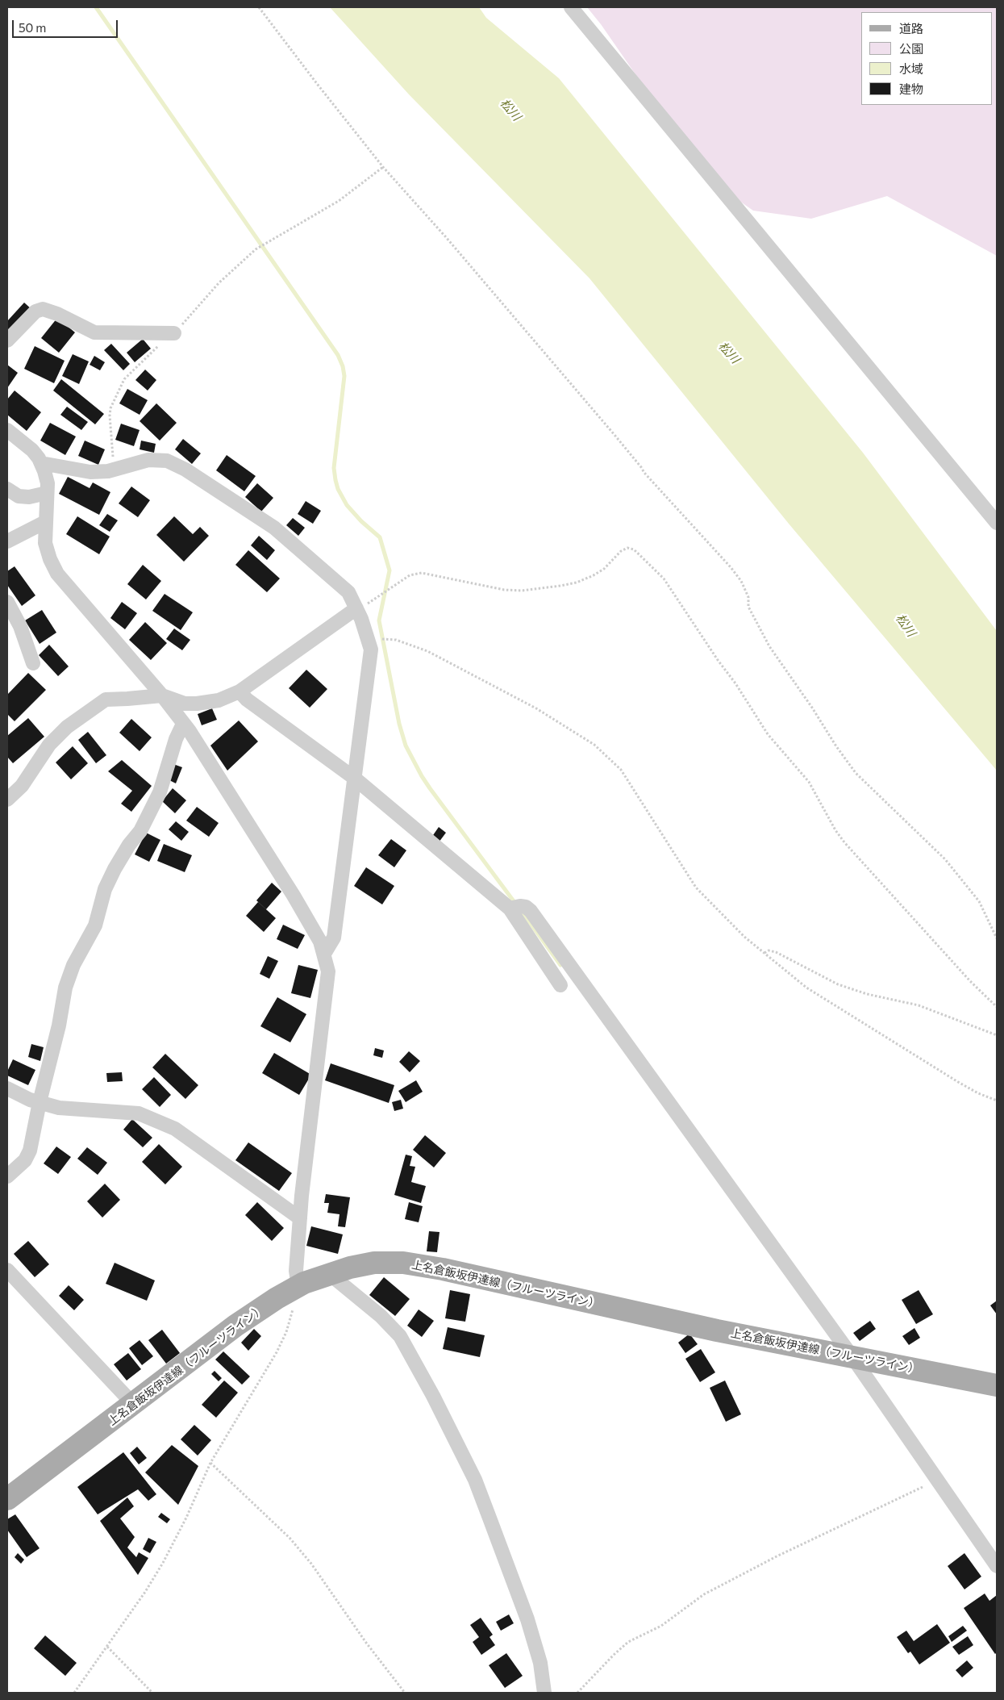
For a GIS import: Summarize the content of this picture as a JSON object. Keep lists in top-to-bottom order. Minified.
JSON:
{"streets":{"main road":["上名倉飯坂伊達線（フルーツライン）"]},"water":["松川"],"legend":["道路","公園","水域","建物"],"scale_bar":"50 m"}
